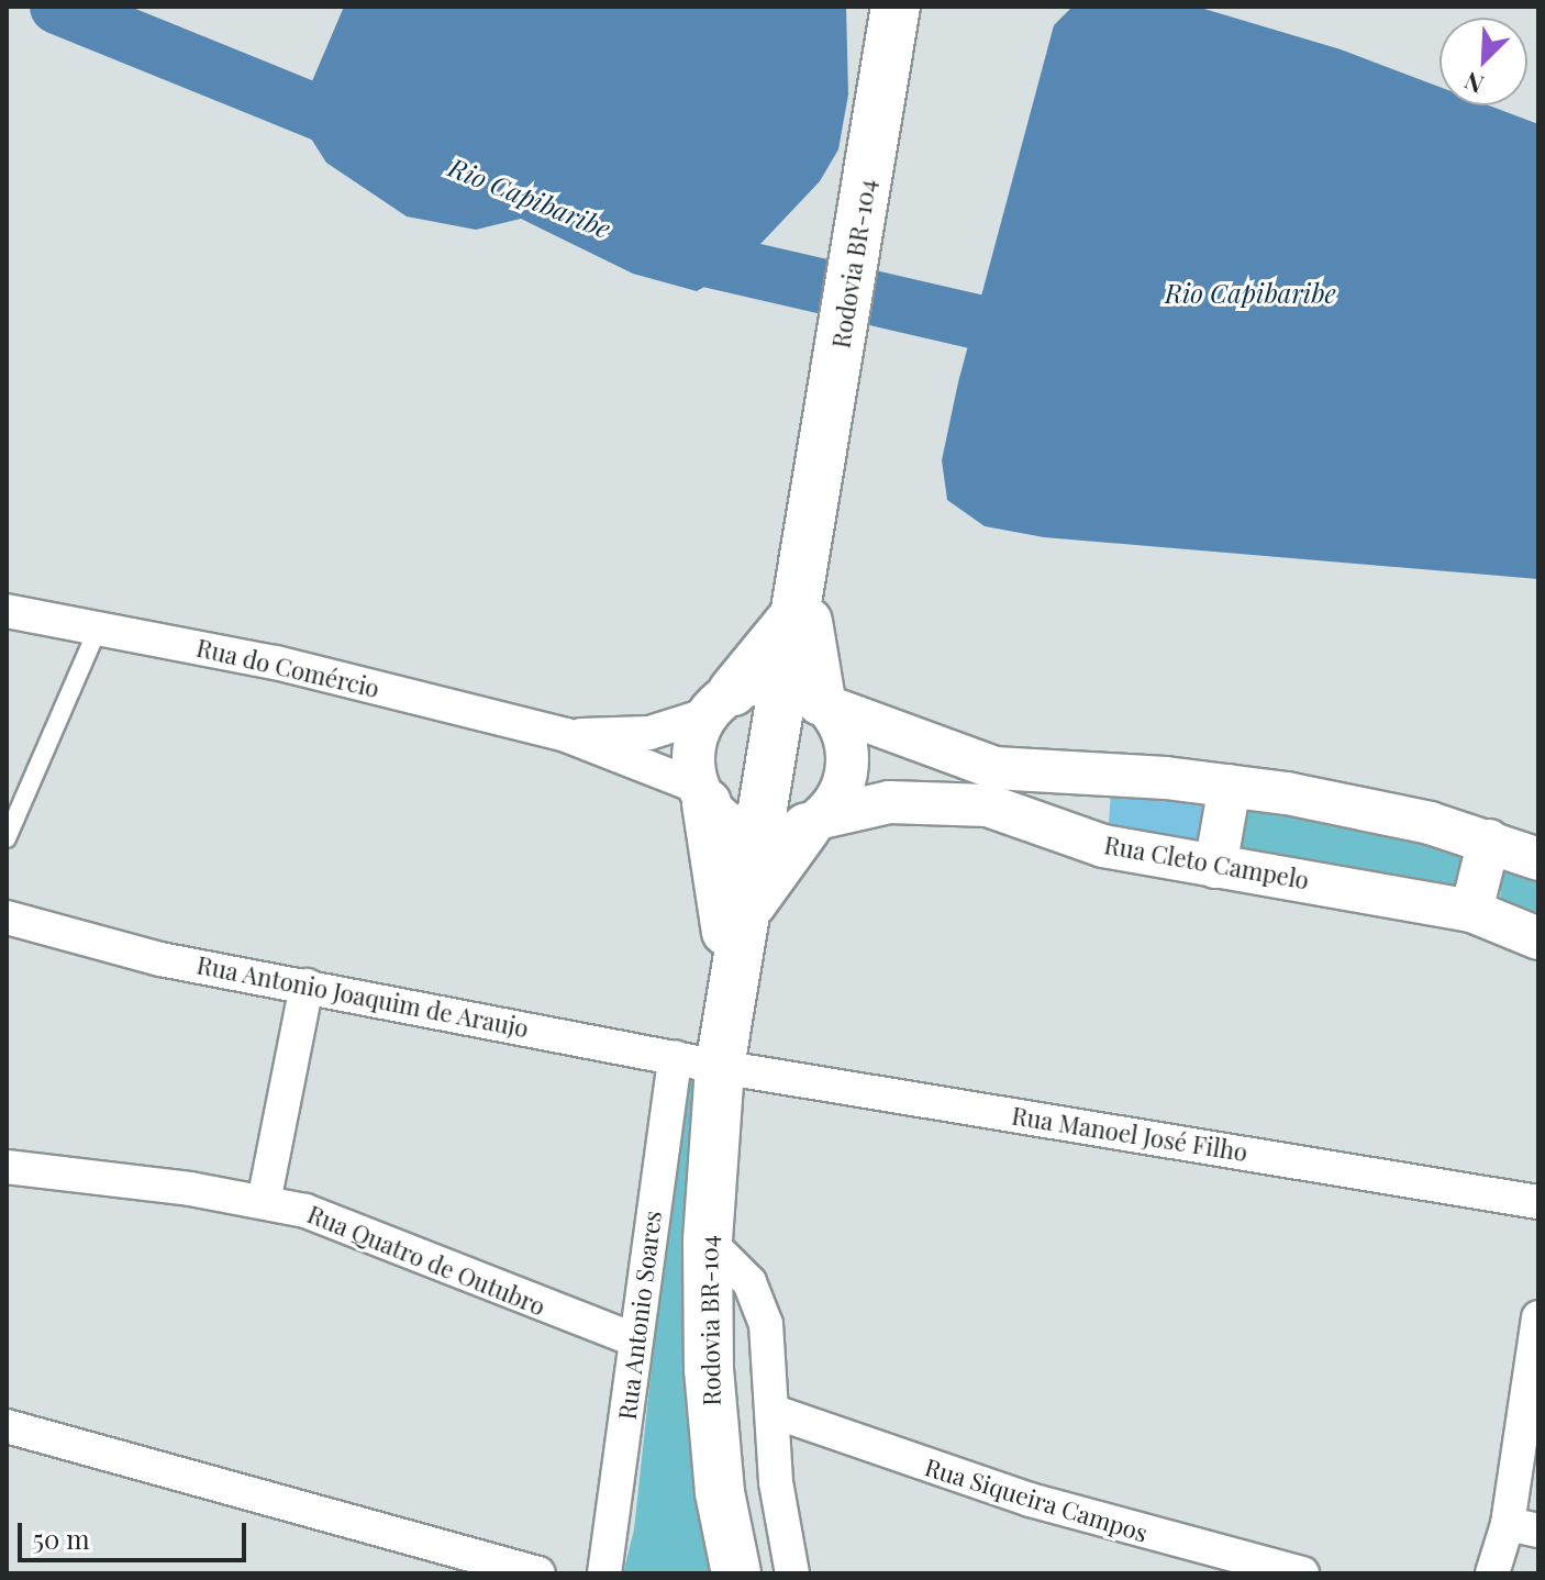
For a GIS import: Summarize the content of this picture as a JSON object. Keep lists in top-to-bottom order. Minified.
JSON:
{"streets":{"highway":["Rodovia BR-104"],"street":["Rua do Comércio","Rua Cleto Campelo","Rua Antonio Joaquim de Araujo","Rua Manoel José Filho","Rua Quatro de Outubro","Rua Antonio Soares","Rua Siqueira Campos"]},"crossings":[["Rodovia BR-104","Rua Cleto Campelo"],["Rodovia BR-104","Rua Antonio Joaquim de Araujo"],["Rodovia BR-104","Rua Manoel José Filho"],["Rodovia BR-104","Rua Antonio Soares"],["Rua Antonio Joaquim de Araujo","Rua Manoel José Filho"],["Rua Antonio Joaquim de Araujo","Rua Antonio Soares"],["Rua Manoel José Filho","Rua Antonio Soares"],["Rua Quatro de Outubro","Rua Antonio Soares"]],"water":["Rio Capibaribe"],"scale_bar":"50 m","north":"bottom left"}
